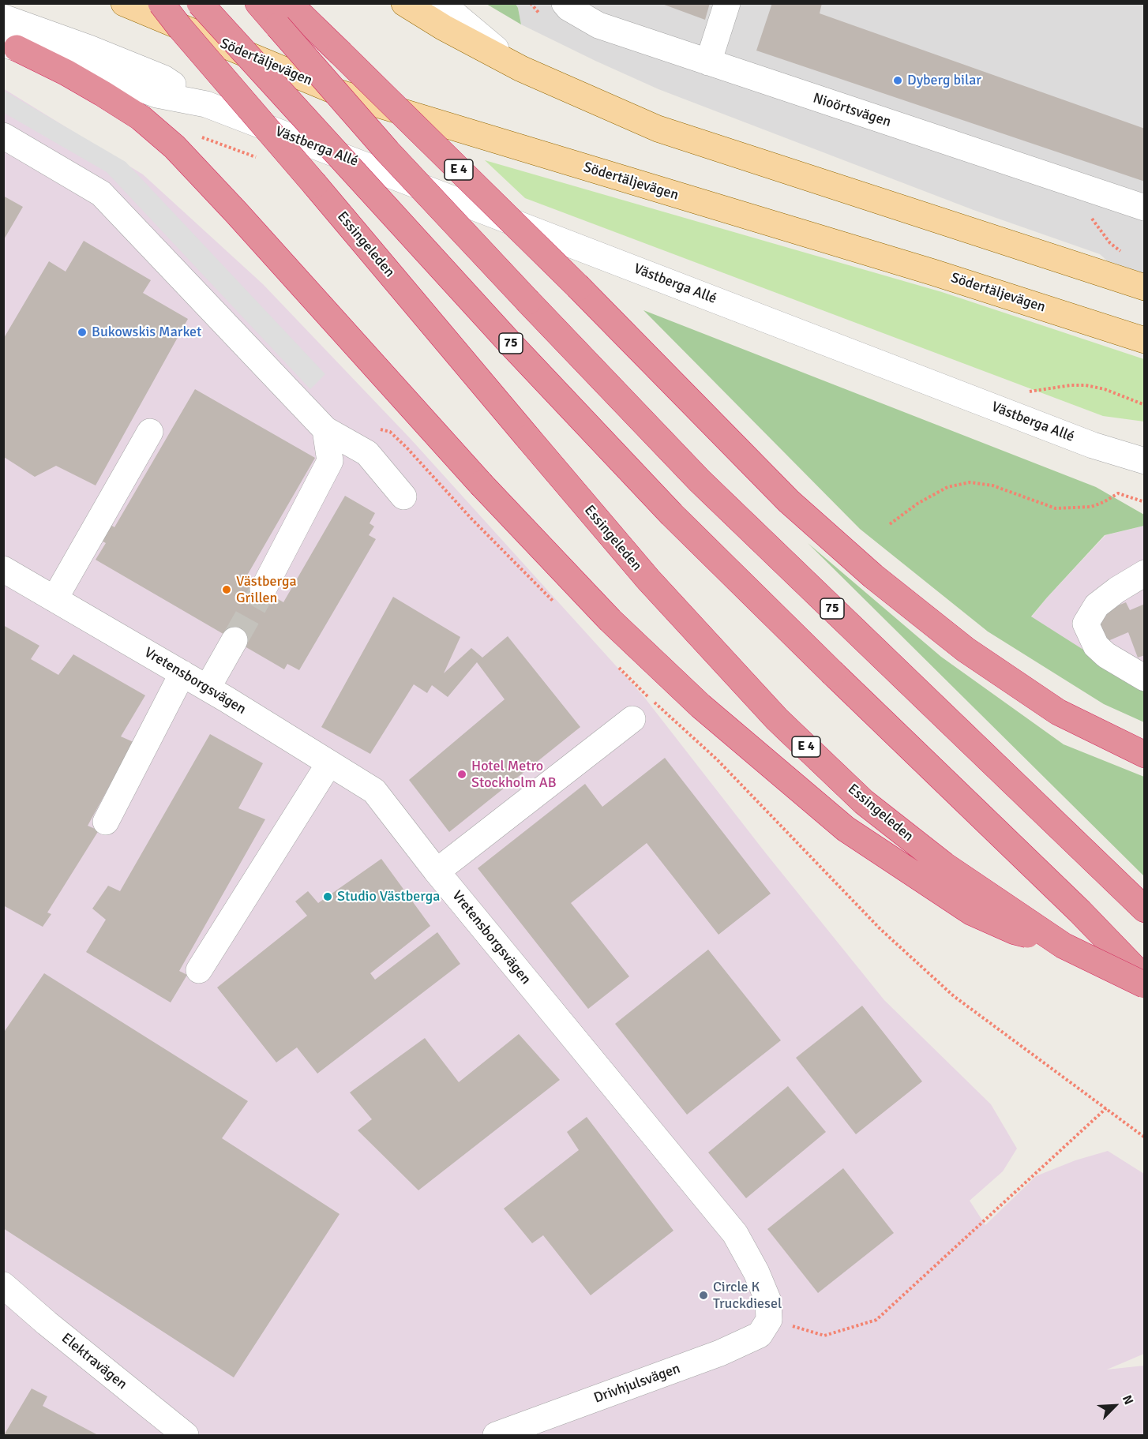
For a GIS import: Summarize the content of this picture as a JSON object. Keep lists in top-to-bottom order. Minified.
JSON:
{"streets":{"highway":["E 4","Essingeleden","75"],"main road":["Södertäljevägen"],"street":["Nioörtsvägen","Västberga Allé","Vretensborgsvägen","Elektravägen","Drivhjulsvägen"]},"crossings":[["E 4","75"],["Vretensborgsvägen","Drivhjulsvägen"]],"places":["Dyberg bilar","Bukowskis Market","Västberga Grillen","Hotel Metro Stockholm AB","Studio Västberga","Circle K Truckdiesel"],"north":"top right"}
